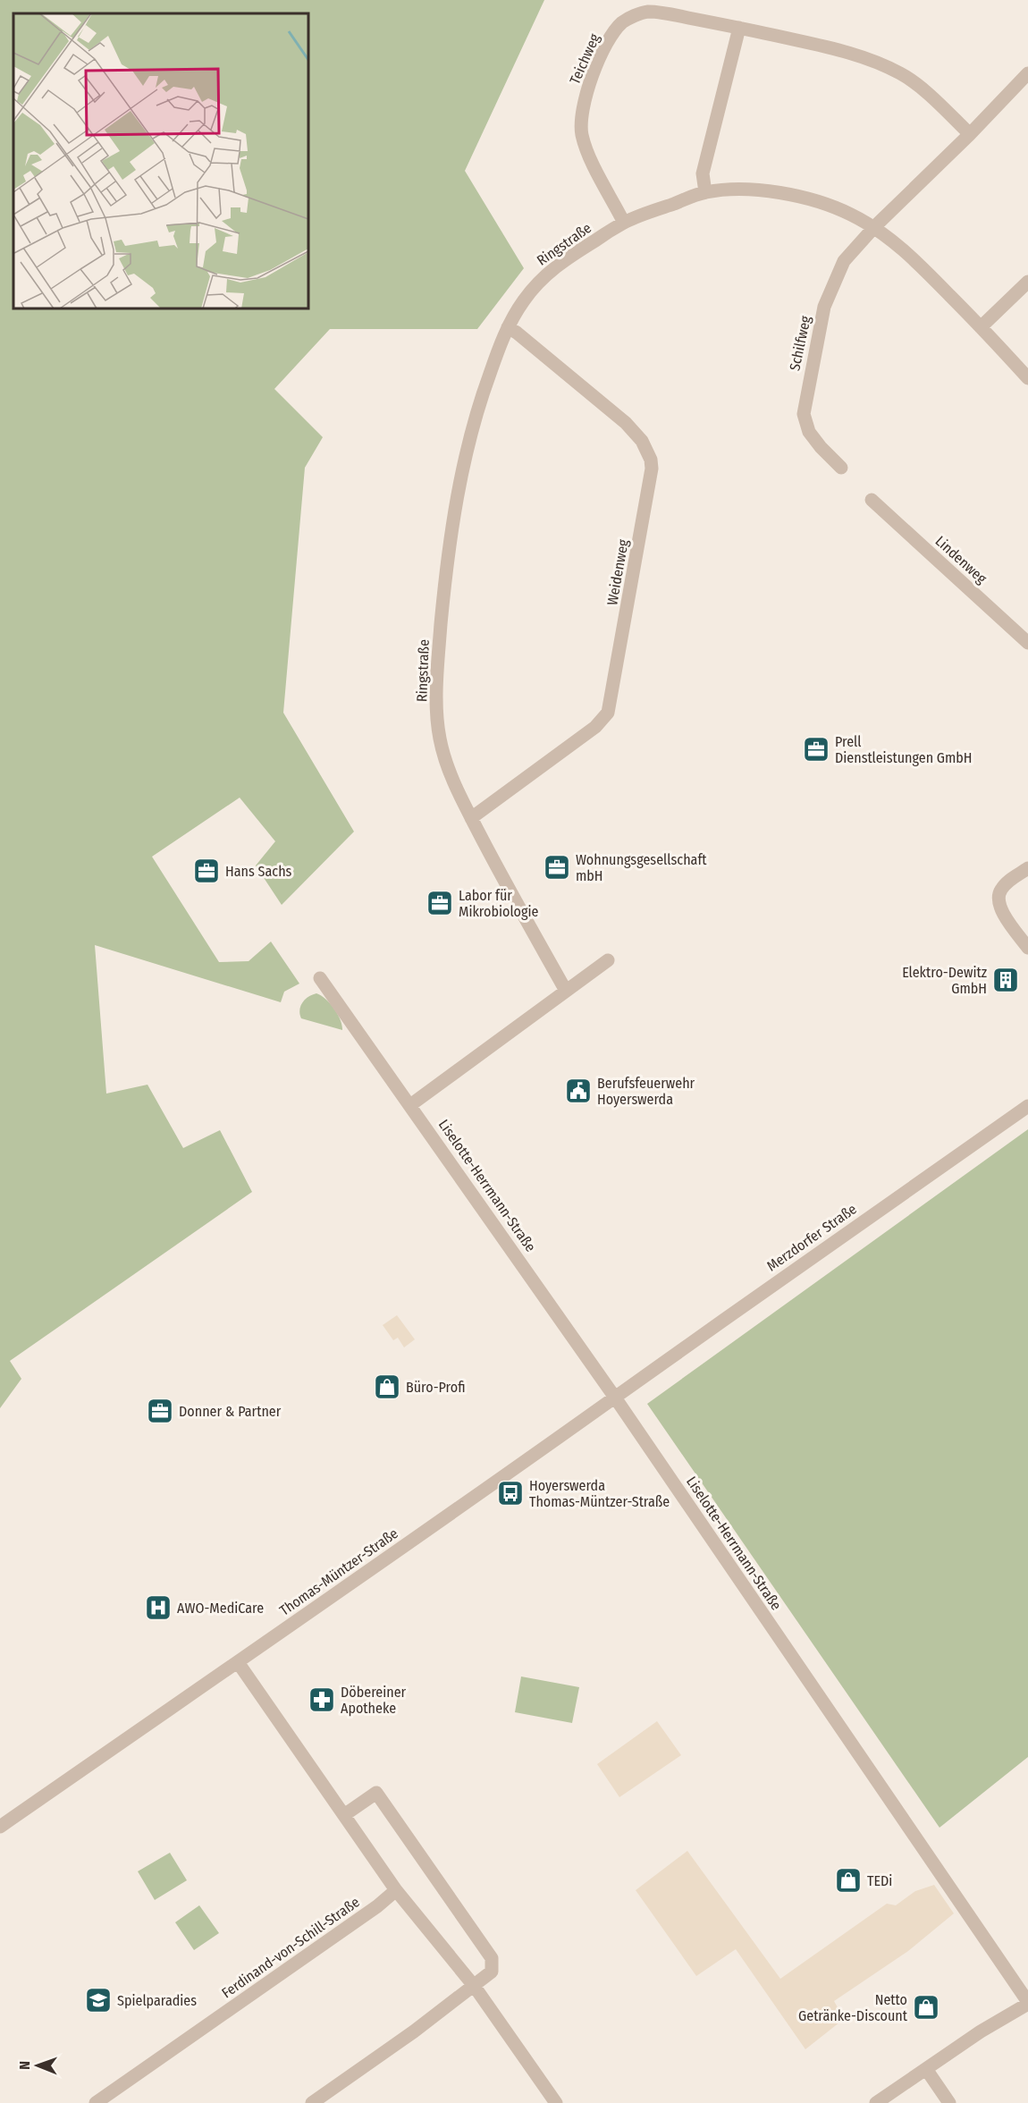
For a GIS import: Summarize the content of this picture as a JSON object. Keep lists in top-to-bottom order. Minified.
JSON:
{"streets":{"street":["Teichweg","Ringstraße","Schilfweg","Lindenweg","Weidenweg","Liselotte-Herrmann-Straße","Merzdorfer Straße","Thomas-Müntzer-Straße","Ferdinand-von-Schill-Straße"]},"crossings":[["Teichweg","Ringstraße"],["Ringstraße","Schilfweg"],["Ringstraße","Weidenweg"],["Liselotte-Herrmann-Straße","Merzdorfer Straße"],["Liselotte-Herrmann-Straße","Thomas-Müntzer-Straße"],["Merzdorfer Straße","Thomas-Müntzer-Straße"]],"places":{"office":["Prell Dienstleistungen GmbH","Wohnungsgesellschaft mbH","Hans Sachs","Labor für Mikrobiologie","Donner & Partner"],"building":["Elektro-Dewitz GmbH"],"public building":["Berufsfeuerwehr Hoyerswerda"],"shop":["Büro-Profi","TEDi","Netto Getränke-Discount"],"bus stop":["Hoyerswerda Thomas-Müntzer-Straße"],"hospital":["AWO-MediCare"],"pharmacy":["Döbereiner Apotheke"],"school or university":["Spielparadies"]},"north":"left"}
